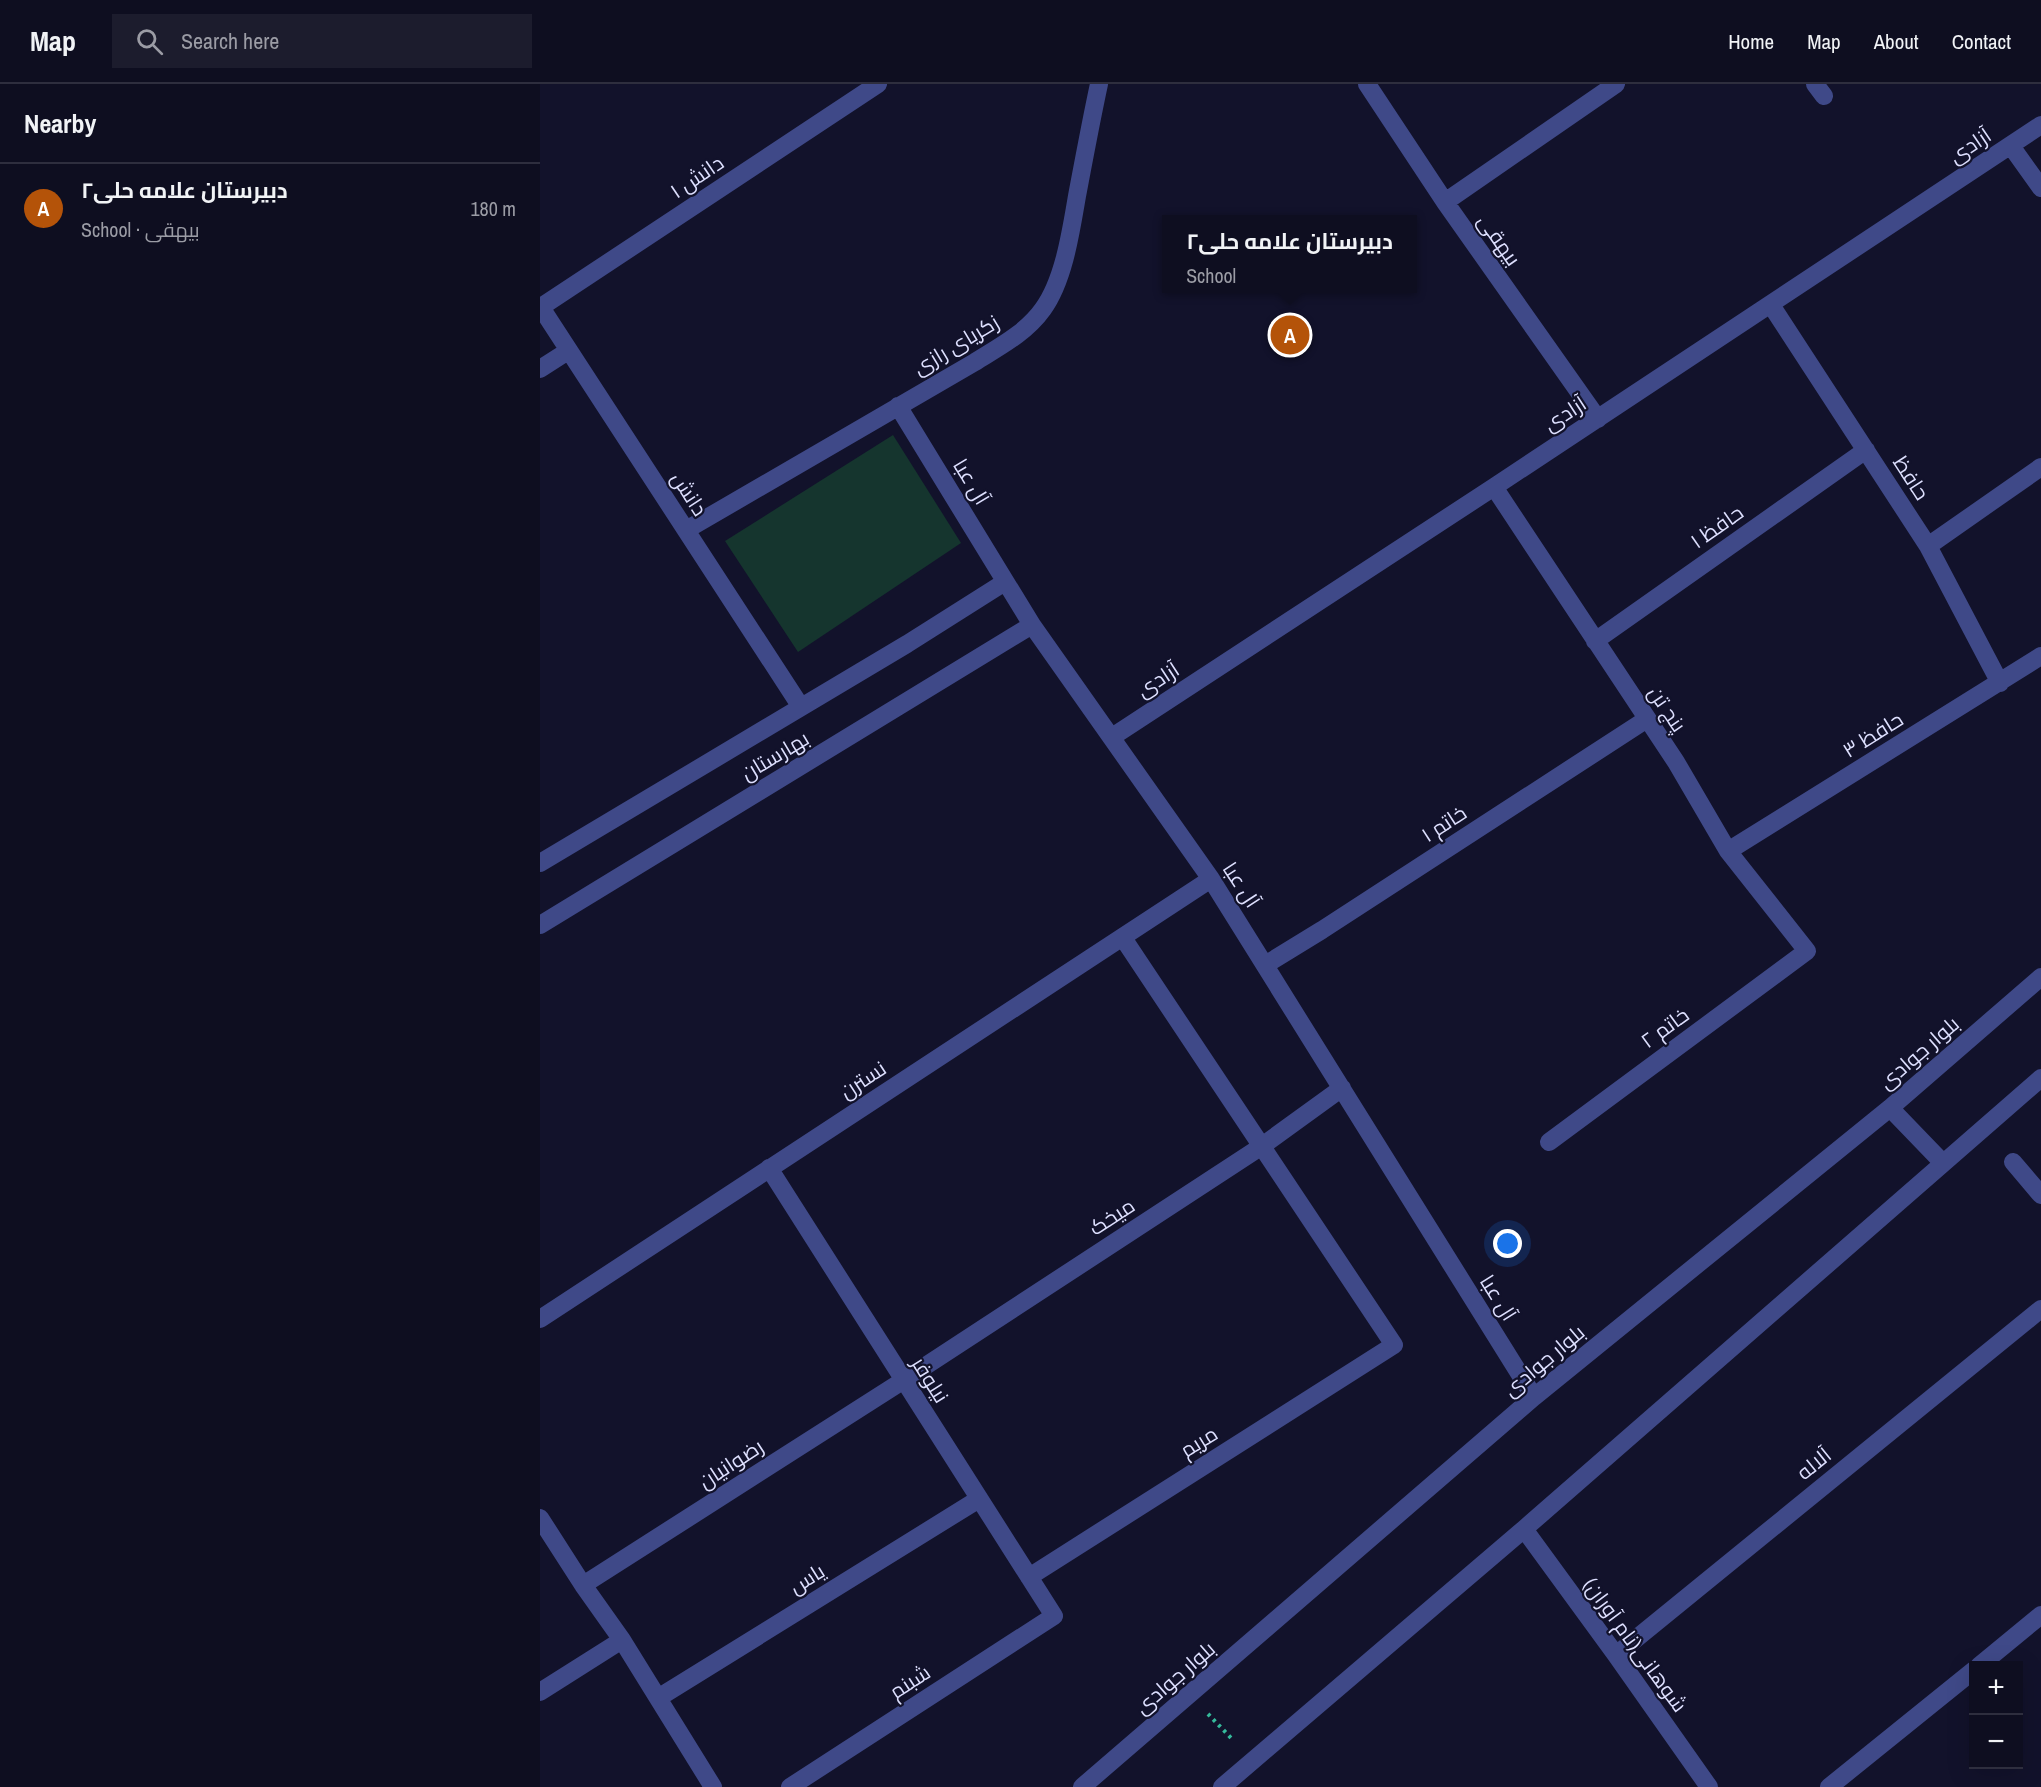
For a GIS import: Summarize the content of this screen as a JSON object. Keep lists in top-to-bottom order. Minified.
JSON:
{"streets":{"street":["آزادی","دانش ۱","بیهقی","زکریای رازی","حافظ","آل عبا","دانش","حافظ ۱","پنج تن","حافظ ۳","بهارستان","خاتم ۱","خاتم ۲","بلوار جوادی","نسترن","میخک","نیلوفر","مریم","رضوانیان","آلاله","یاس","شوهانی(نام آوران)","شبنم"]},"crossings":[["آزادی","بیهقی"],["آزادی","حافظ"],["آزادی","آل عبا"],["آزادی","پنج تن"],["دانش ۱","دانش"],["زکریای رازی","آل عبا"],["زکریای رازی","دانش"],["حافظ","حافظ ۱"],["حافظ","حافظ ۳"],["آل عبا","بهارستان"],["آل عبا","خاتم ۱"],["آل عبا","بلوار جوادی"],["آل عبا","نسترن"],["آل عبا","میخک"],["دانش","بهارستان"],["حافظ ۱","پنج تن"],["پنج تن","حافظ ۳"],["پنج تن","خاتم ۱"],["پنج تن","خاتم ۲"],["نسترن","نیلوفر"],["میخک","نیلوفر"],["میخک","مریم"],["میخک","رضوانیان"],["نیلوفر","مریم"],["نیلوفر","رضوانیان"],["نیلوفر","یاس"],["نیلوفر","شبنم"],["آلاله","شوهانی(نام آوران)"]],"page":{"header":"Map","search":"Search here","nav":["Home","Map","About","Contact"],"heading":"Nearby","list":[{"mark":"A","name":"دبیرستان علامه حلی۲","note":"School · بیهقی","value":"180 m"}],"popup":["دبیرستان علامه حلی۲","School"],"pins":"A","map_buttons":["+","−"]}}
